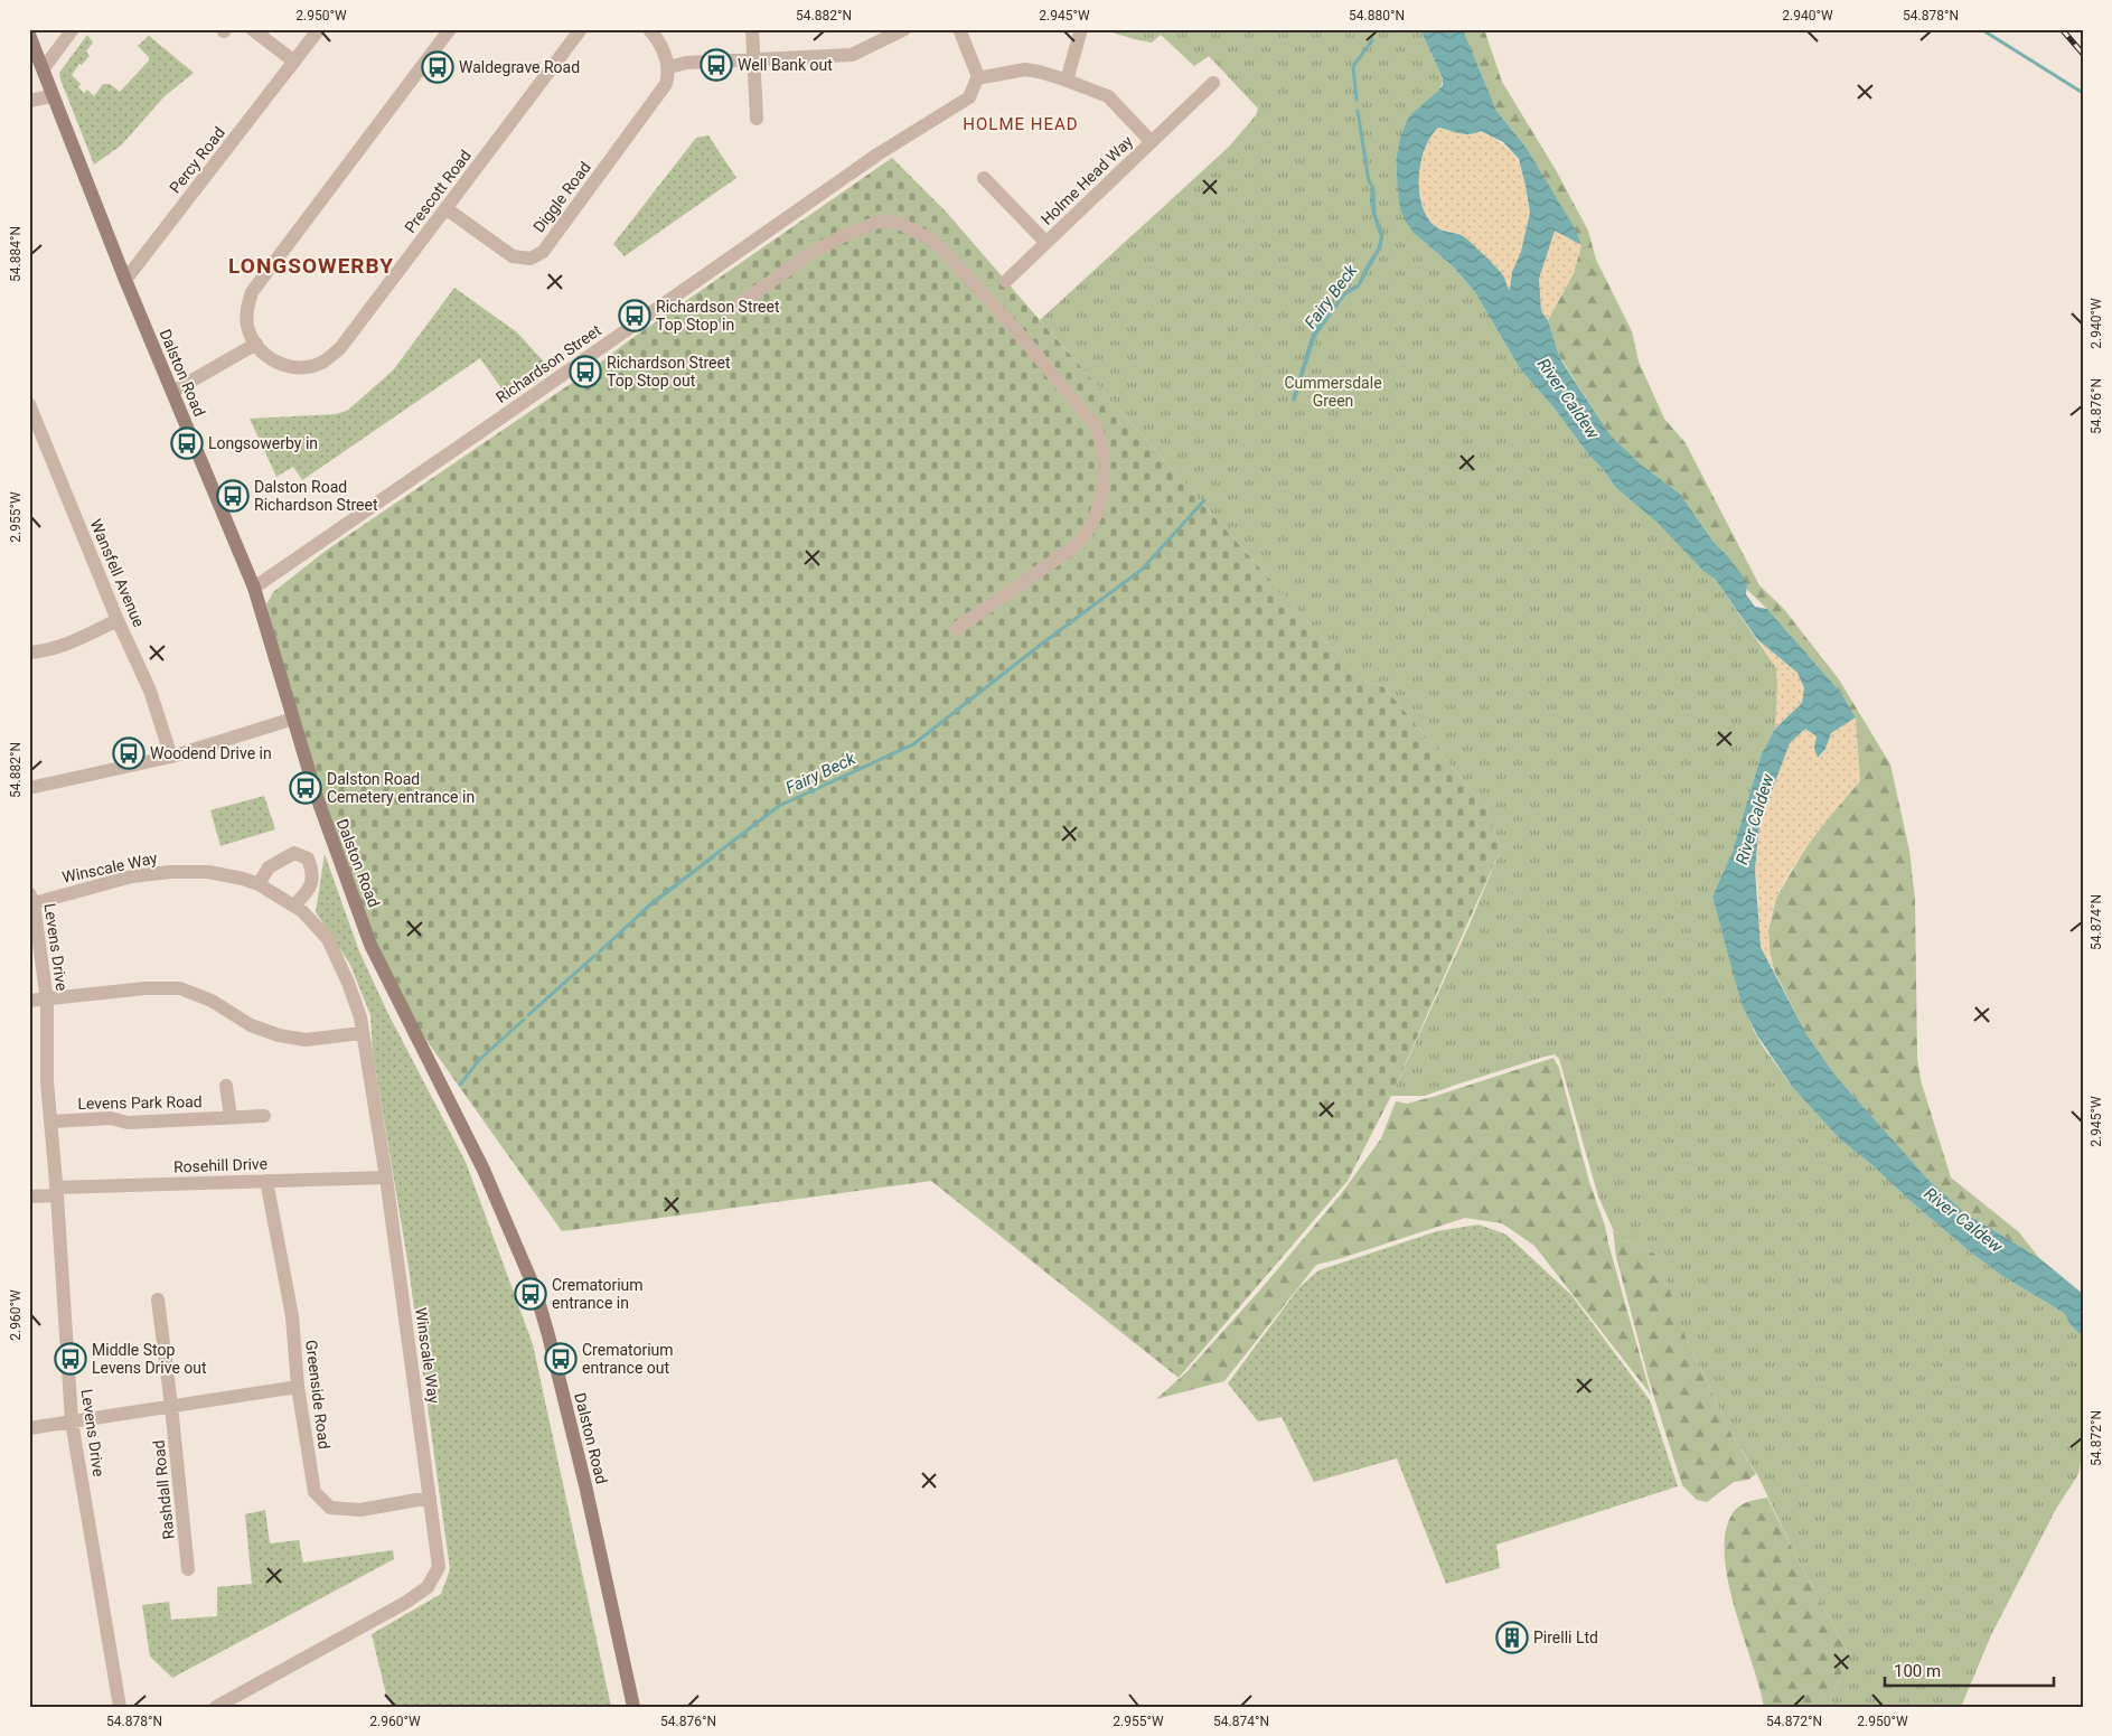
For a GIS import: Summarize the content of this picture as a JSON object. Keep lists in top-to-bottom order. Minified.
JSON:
{"streets":{"main road":["Dalston Road"],"street":["Percy Road","Holme Head Way","Prescott Road","Diggle Road","Richardson Street","Wansfell Avenue","Winscale Way","Levens Drive","Levens Park Road","Rosehill Drive","Greenside Road","Rashdall Road"]},"crossings":[["Percy Road","Dalston Road"],["Holme Head Way","Richardson Street"],["Prescott Road","Diggle Road"],["Richardson Street","Dalston Road"],["Winscale Way","Levens Drive"],["Winscale Way","Rosehill Drive"],["Winscale Way","Greenside Road"],["Levens Drive","Levens Park Road"],["Levens Drive","Rosehill Drive"],["Rosehill Drive","Greenside Road"]],"districts":["HOLME HEAD","LONGSOWERBY"],"water":["Fairy Beck","River Caldew"],"parks":["Cummersdale Green"],"places":{"bus stop":["Well Bank out","Waldegrave Road","Richardson Street Top Stop in","Richardson Street Top Stop out","Longsowerby in","Dalston Road Richardson Street","Woodend Drive in","Dalston Road Cemetery entrance in","Crematorium entrance in","Middle Stop Levens Drive out","Crematorium entrance out"],"building":["Pirelli Ltd"]},"scale_bar":"100 m","coordinates":["2.950°W","54.882°N","2.945°W","54.880°N","2.940°W","54.878°N","54.884°N","54.876°N","2.955°W","54.874°N","2.960°W","54.872°N"]}
